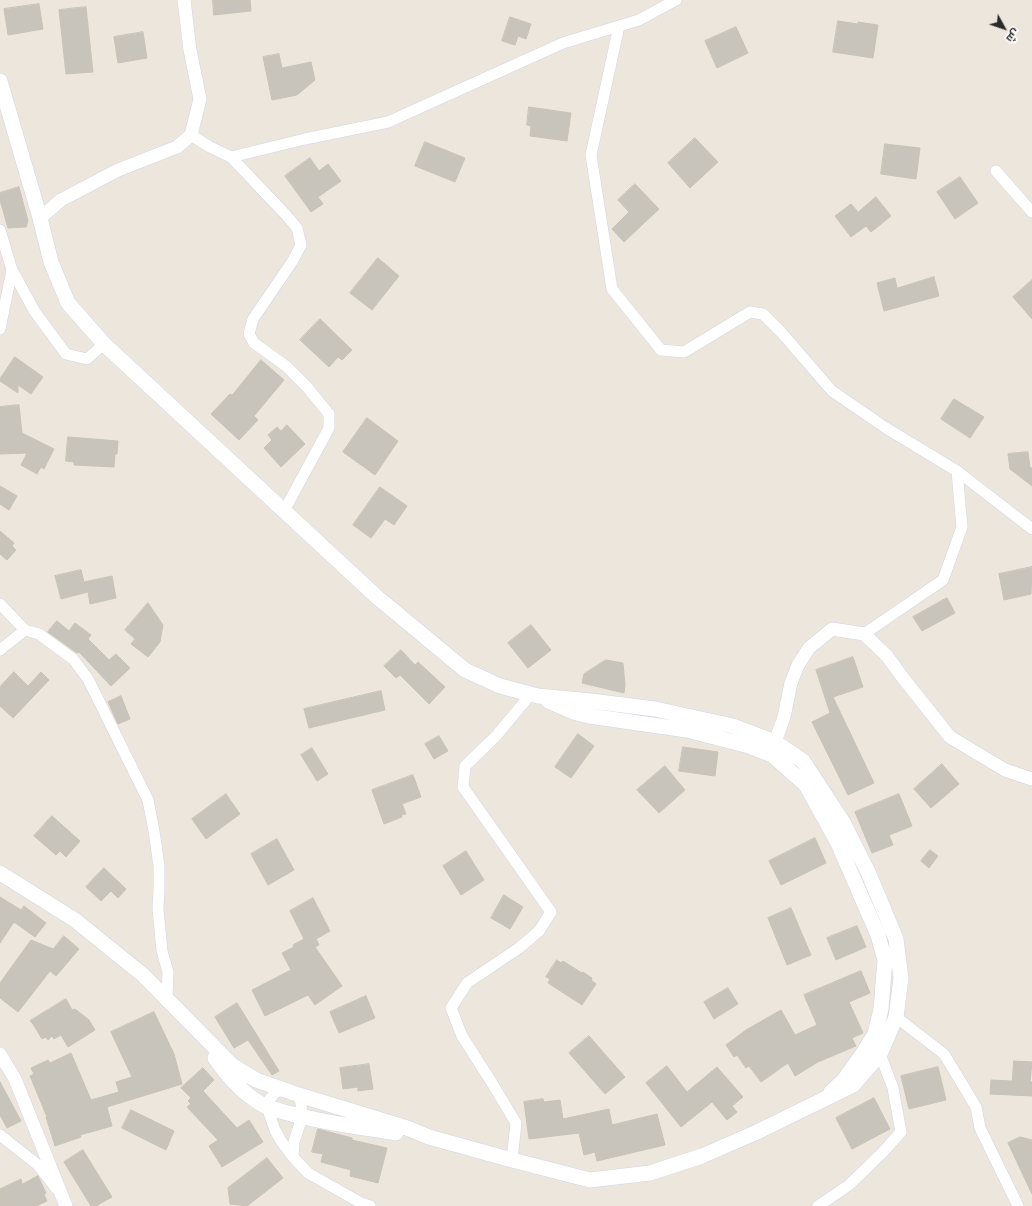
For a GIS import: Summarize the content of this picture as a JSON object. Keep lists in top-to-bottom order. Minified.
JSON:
{"north":"bottom right"}
